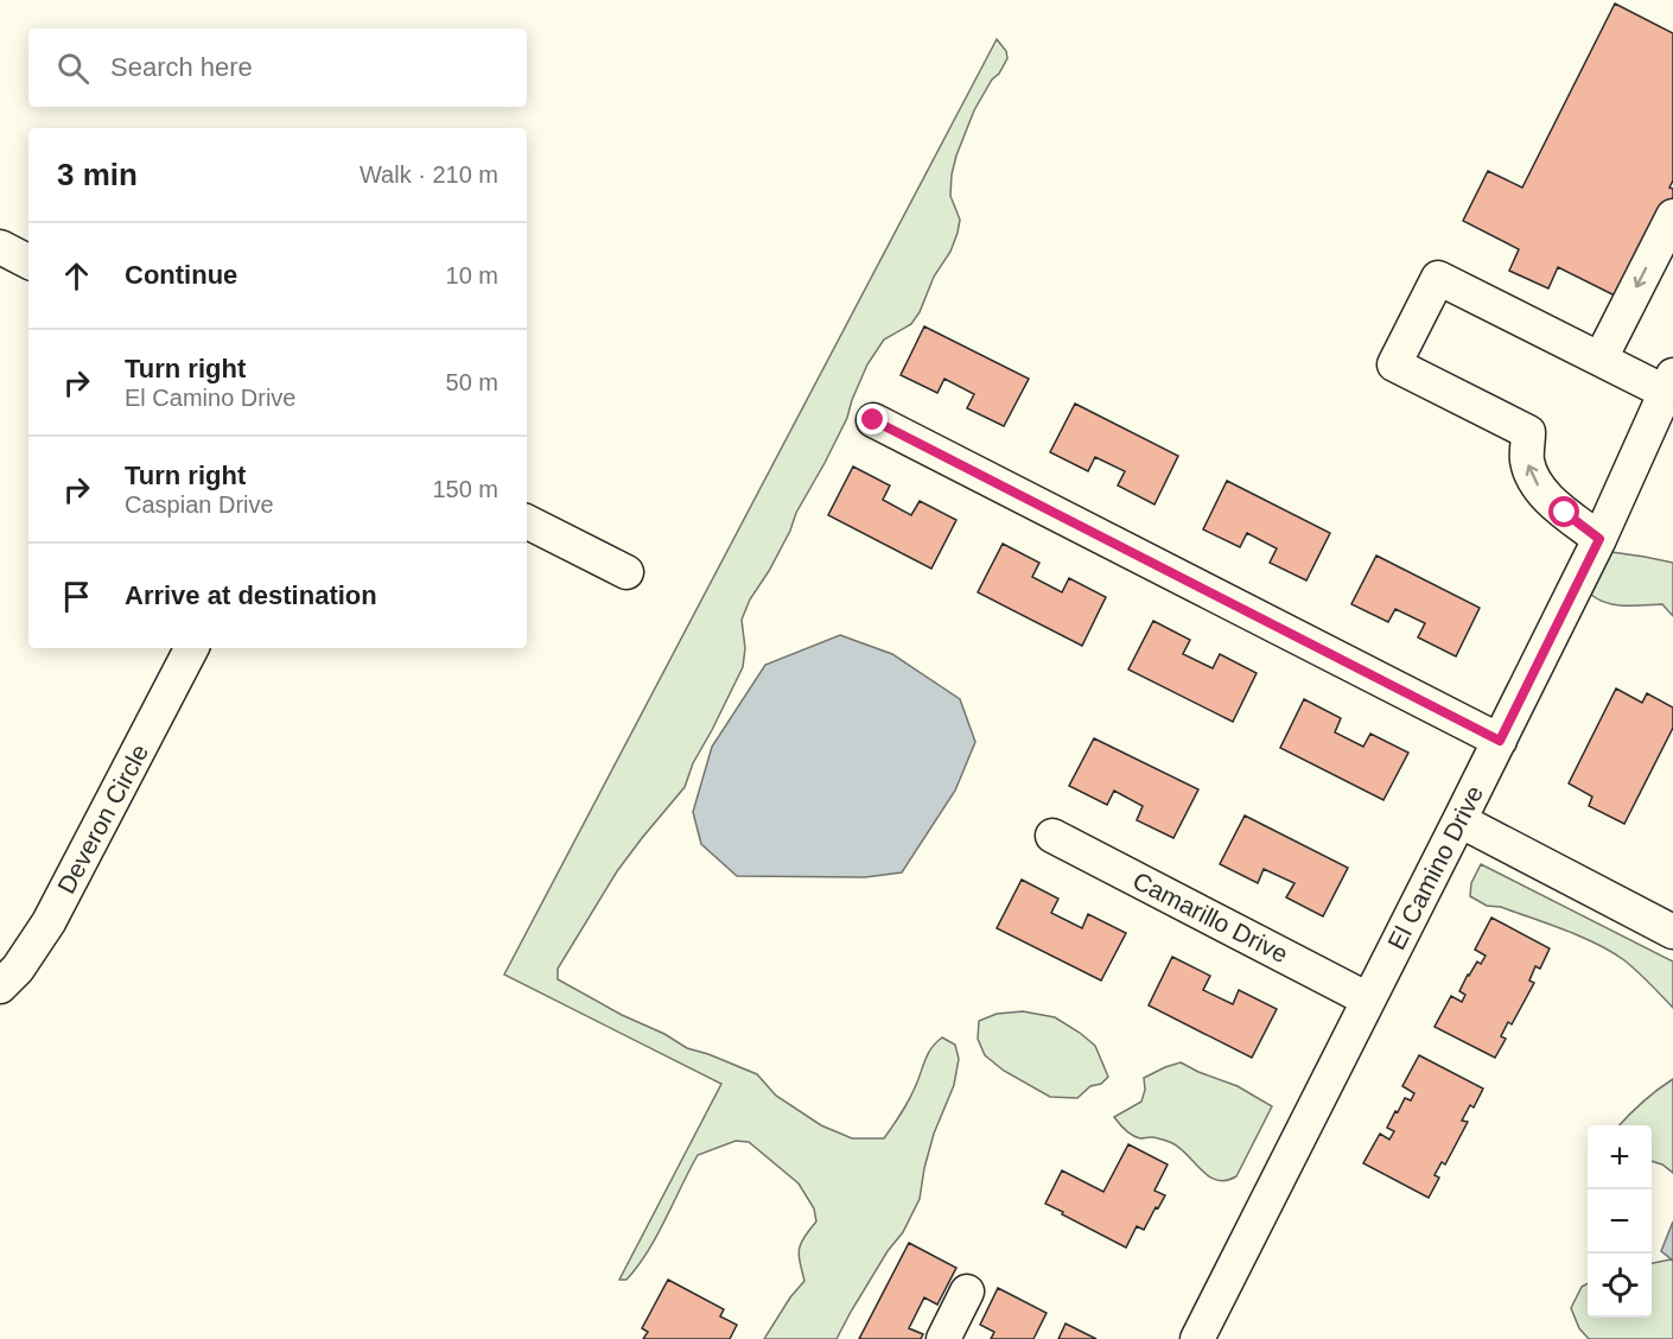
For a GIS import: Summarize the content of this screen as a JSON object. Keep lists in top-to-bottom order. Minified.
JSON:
{"streets":{"street":["Deveron Circle","El Camino Drive","Camarillo Drive"]},"crossings":[["El Camino Drive","Camarillo Drive"]],"page":{"search":"Search here","heading":["3 min","Walk · 210 m"],"list":[["Continue","10 m"],["Turn right","El Camino Drive","50 m"],["Turn right","Caspian Drive","150 m"],"Arrive at destination"],"map_buttons":["+","−"]}}
